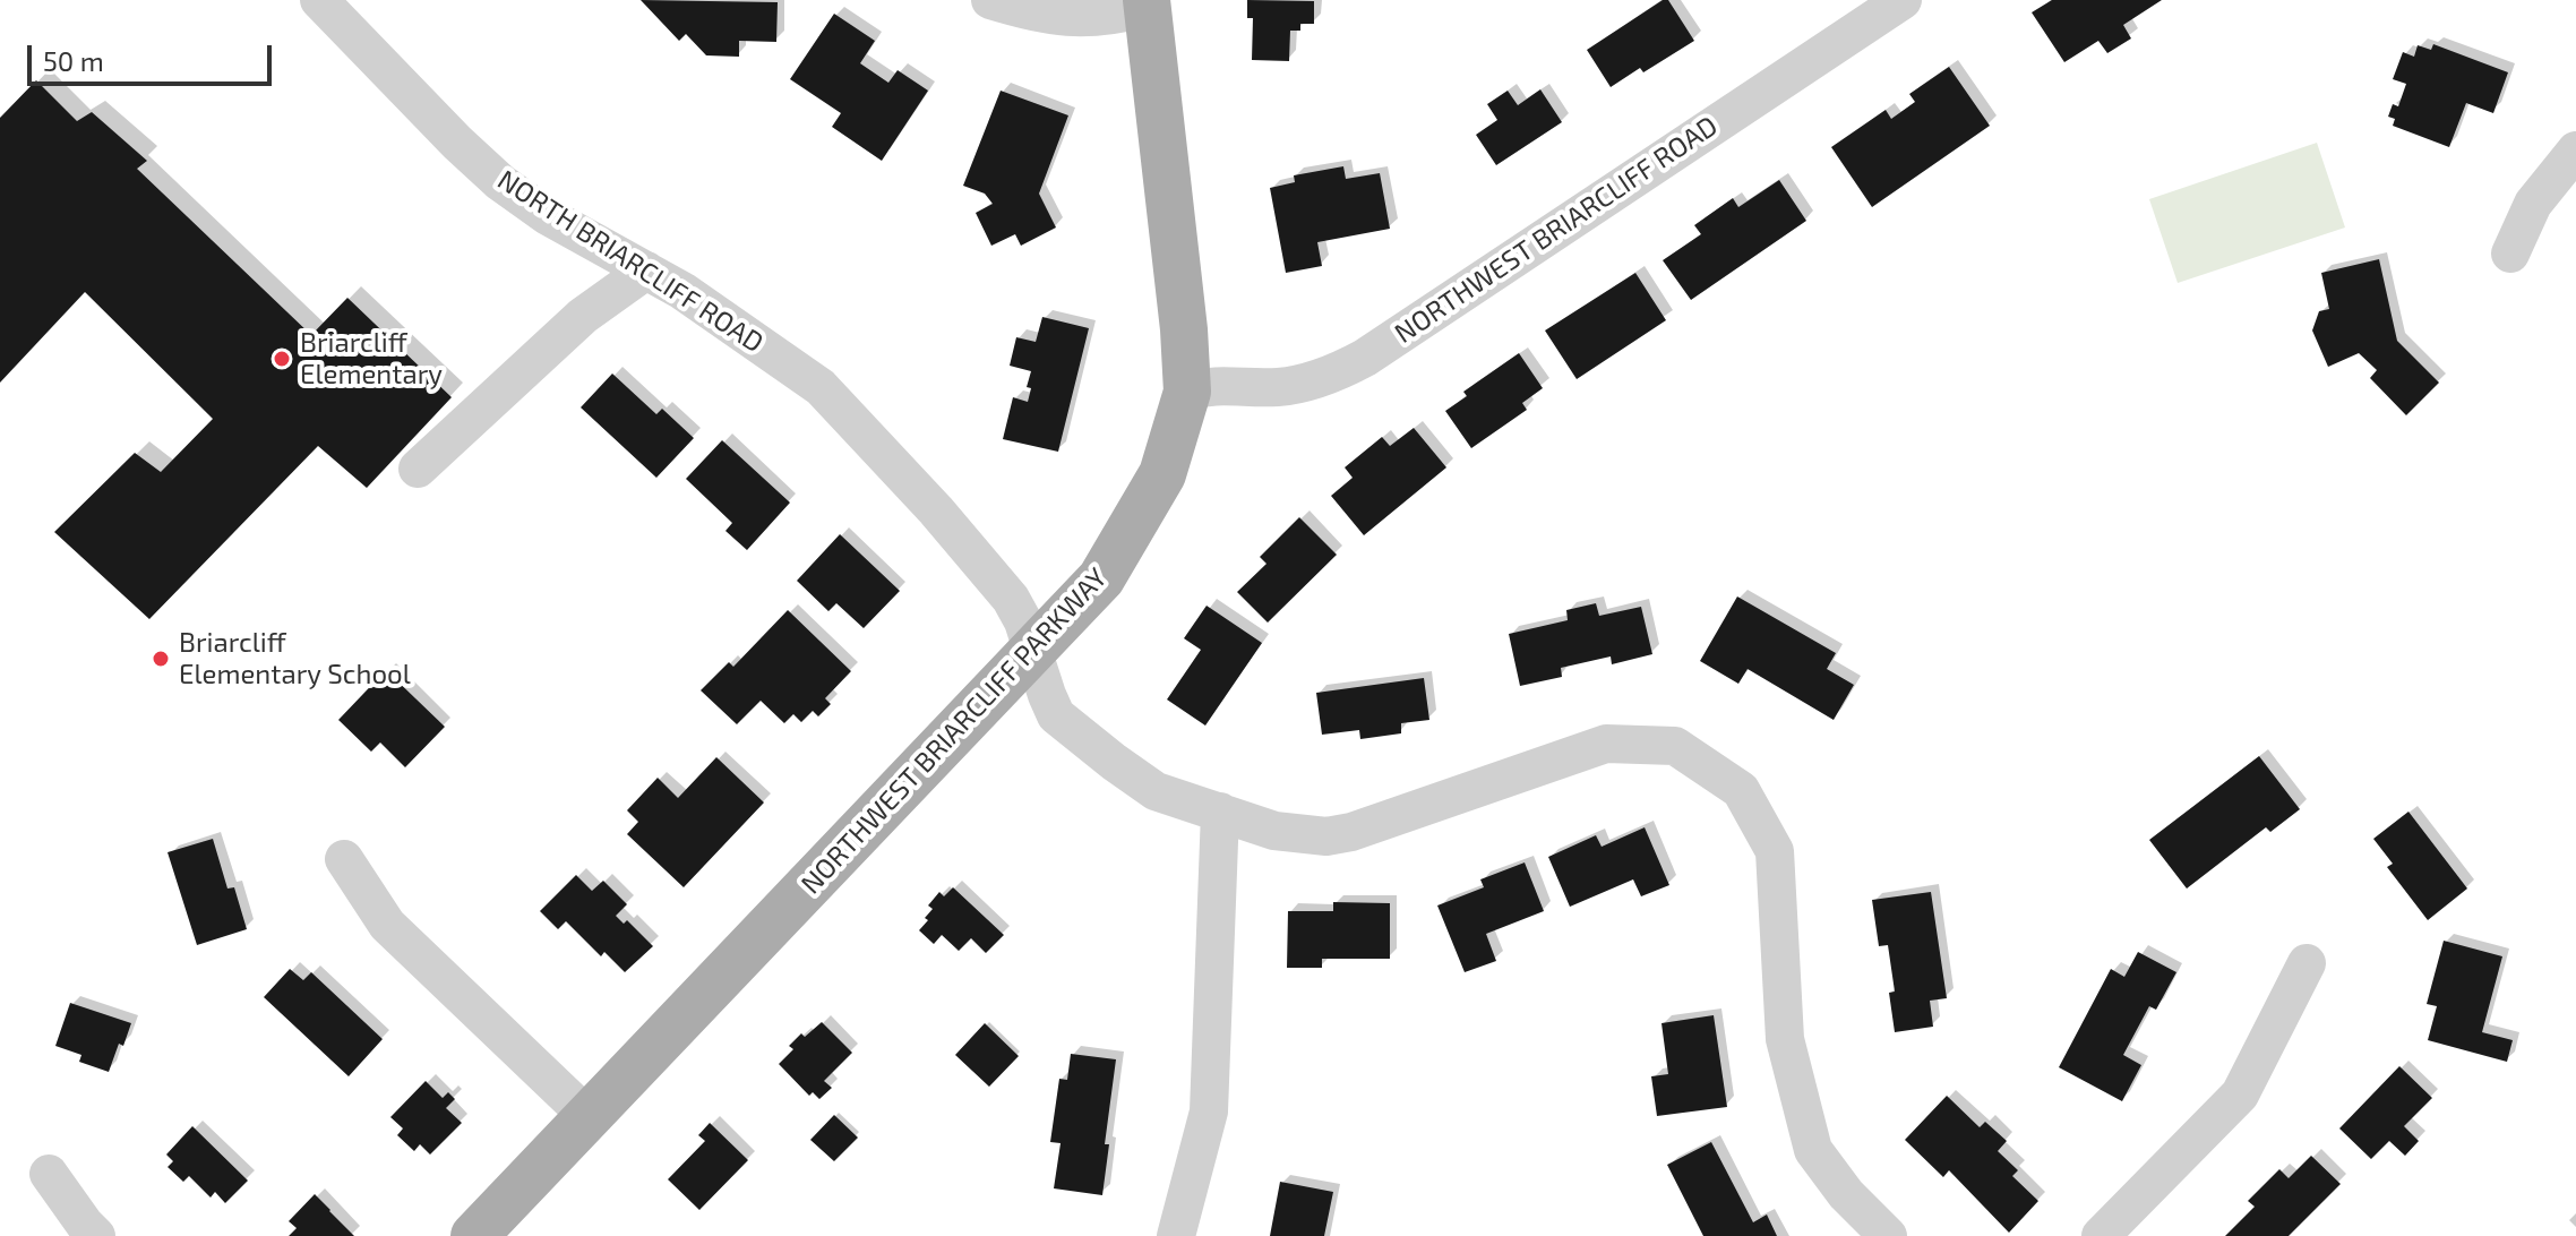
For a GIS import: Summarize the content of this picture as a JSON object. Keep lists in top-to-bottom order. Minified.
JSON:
{"streets":{"main road":["NORTHWEST BRIARCLIFF PARKWAY"],"street":["NORTHWEST BRIARCLIFF ROAD","NORTH BRIARCLIFF ROAD"]},"crossings":[["NORTHWEST BRIARCLIFF ROAD","NORTHWEST BRIARCLIFF PARKWAY"],["NORTH BRIARCLIFF ROAD","NORTHWEST BRIARCLIFF PARKWAY"]],"places":["Briarcliff Elementary","Briarcliff Elementary School"],"scale_bar":"50 m"}
